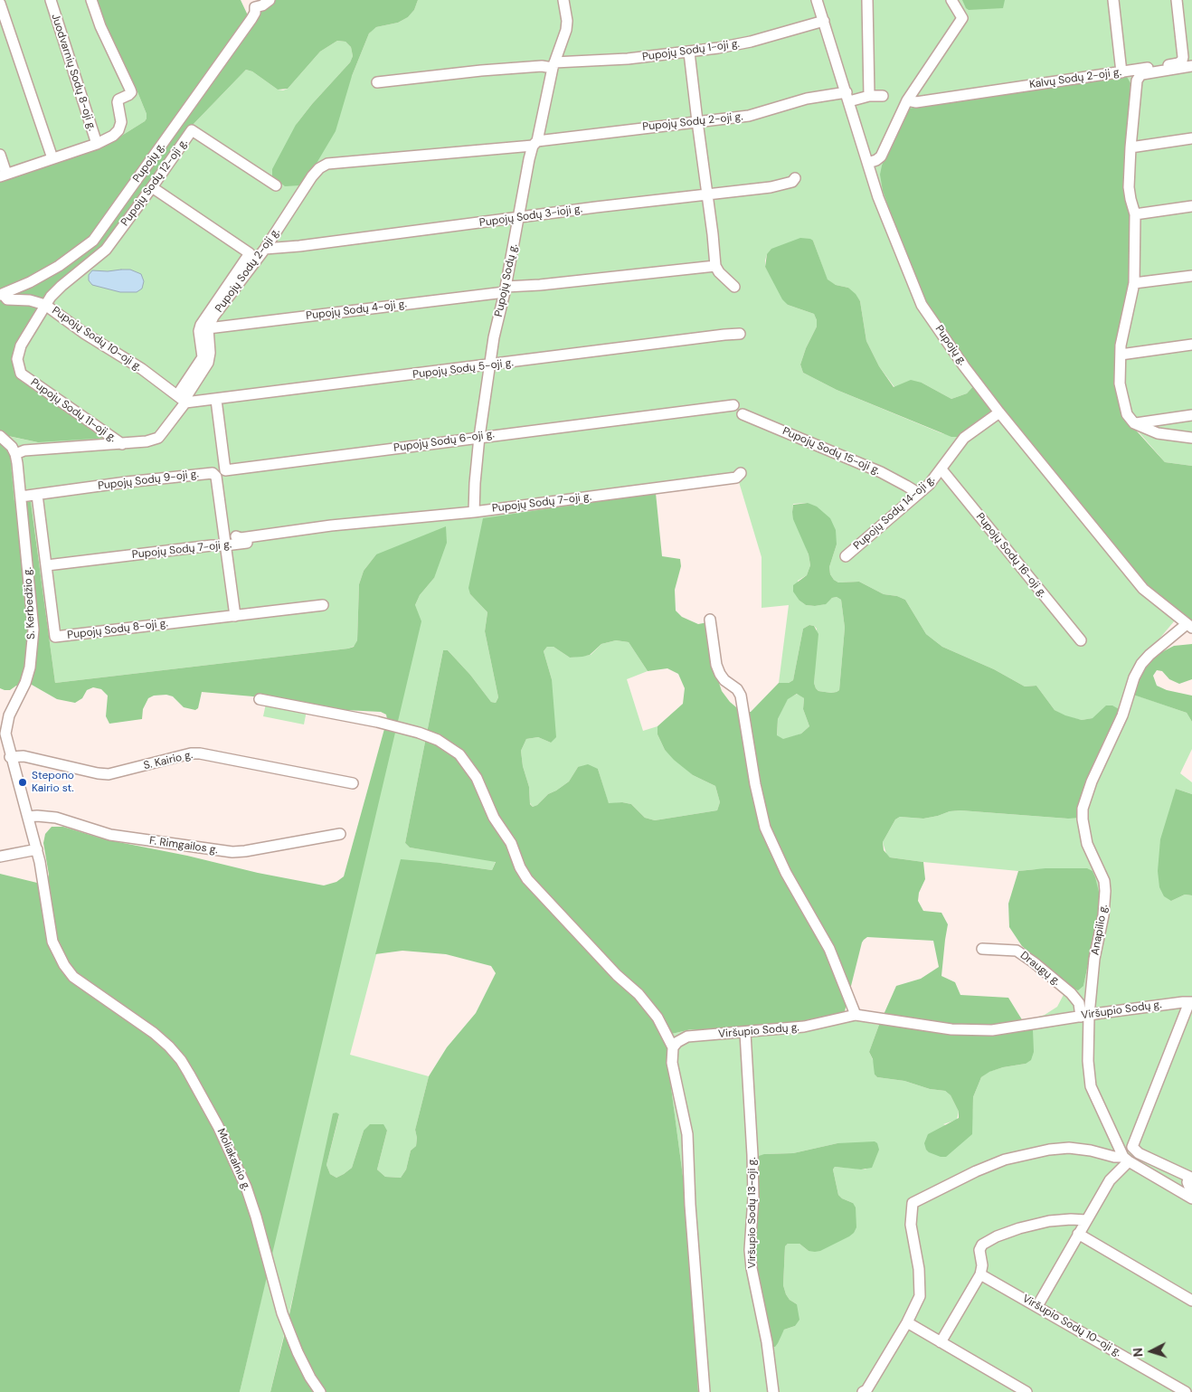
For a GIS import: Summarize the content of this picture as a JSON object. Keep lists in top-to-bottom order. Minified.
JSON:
{"streets":{"street":["Pupojų Sodų 1-oji g.","Juodvarnių Sodų 8-oji g.","Kalvų Sodų 2-oji g.","Pupojų Sodų 2-oji g.","Pupojų g.","Pupojų Sodų 12-oji g.","Pupojų Sodų 3-ioji g.","Pupojų Sodų g.","Pupojų Sodų 4-oji g.","Pupojų Sodų 10-oji g.","Pupojų Sodų 5-oji g.","Pupojų Sodų 11-oji g.","Pupojų Sodų 6-oji g.","Pupojų Sodų 15-oji g.","Pupojų Sodų 9-oji g.","Pupojų Sodų 7-oji g.","Pupojų Sodų 14-oji g.","Pupojų Sodų 16-oji g.","S. Kerbedžio g.","Pupojų Sodų 8-oji g.","S. Kairio g.","F. Rimgailos g.","Anapilio g.","Draugų g.","Viršupio Sodų g.","Moliakalnio g.","Viršupio Sodų 13-oji g.","Viršupio Sodų 10-oji g."]},"crossings":[["Pupojų Sodų 1-oji g.","Pupojų g."],["Pupojų Sodų 1-oji g.","Pupojų Sodų g."],["Pupojų Sodų 2-oji g.","Pupojų g."],["Pupojų Sodų 2-oji g.","Pupojų Sodų 3-ioji g."],["Pupojų Sodų 2-oji g.","Pupojų Sodų g."],["Pupojų Sodų 2-oji g.","Pupojų Sodų 4-oji g."],["Pupojų g.","Pupojų Sodų 10-oji g."],["Pupojų g.","Pupojų Sodų 14-oji g."],["Pupojų g.","Anapilio g."],["Pupojų Sodų 12-oji g.","Pupojų Sodų 10-oji g."],["Pupojų Sodų 12-oji g.","Pupojų Sodų 11-oji g."],["Pupojų Sodų 3-ioji g.","Pupojų Sodų g."],["Pupojų Sodų g.","Pupojų Sodų 4-oji g."],["Pupojų Sodų g.","Pupojų Sodų 5-oji g."],["Pupojų Sodų g.","Pupojų Sodų 6-oji g."],["Pupojų Sodų g.","Pupojų Sodų 7-oji g."],["Pupojų Sodų 10-oji g.","Pupojų Sodų 5-oji g."],["Pupojų Sodų 10-oji g.","Pupojų Sodų 11-oji g."],["Pupojų Sodų 5-oji g.","Pupojų Sodų 6-oji g."],["Pupojų Sodų 15-oji g.","Pupojų Sodų 14-oji g."],["Pupojų Sodų 9-oji g.","Pupojų Sodų 7-oji g."],["Pupojų Sodų 9-oji g.","S. Kerbedžio g."],["Pupojų Sodų 9-oji g.","Pupojų Sodų 8-oji g."],["Pupojų Sodų 7-oji g.","Pupojų Sodų 8-oji g."],["Pupojų Sodų 14-oji g.","Pupojų Sodų 16-oji g."],["S. Kerbedžio g.","S. Kairio g."],["S. Kerbedžio g.","F. Rimgailos g."],["S. Kerbedžio g.","Moliakalnio g."],["Anapilio g.","Draugų g."],["Anapilio g.","Viršupio Sodų g."],["Draugų g.","Viršupio Sodų g."],["Viršupio Sodų g.","Viršupio Sodų 13-oji g."]],"places":["Stepono Kairio st."],"north":"left"}
